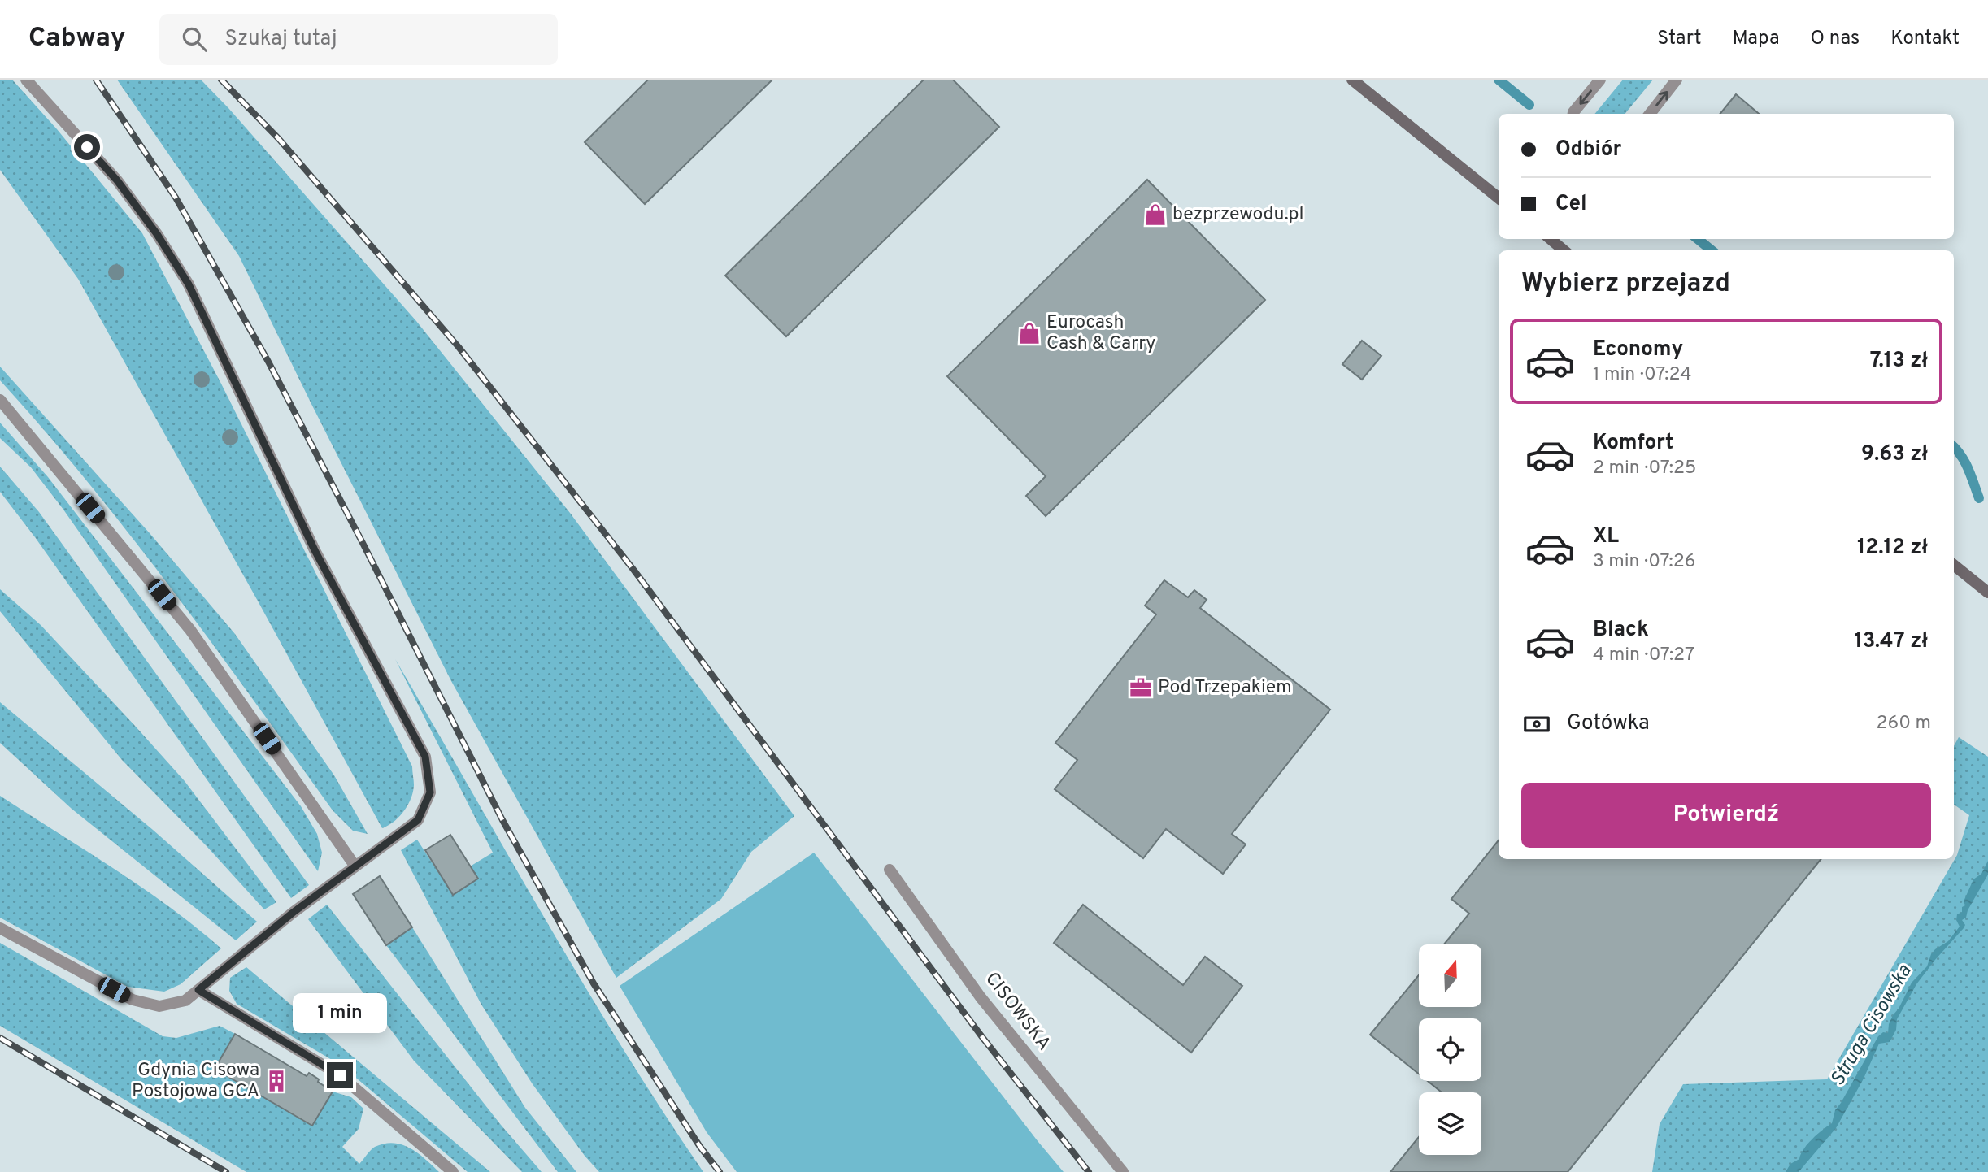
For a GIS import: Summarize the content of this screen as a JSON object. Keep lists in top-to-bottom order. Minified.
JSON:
{"streets":{"street":["CISOWSKA"]},"water":["Struga Cisowska"],"places":{"shop":["bezprzewodu.pl","Eurocash Cash & Carry"],"office":["Pod Trzepakiem"],"building":["Gdynia Cisowa Postojowa GCA"]},"north":"top","page":{"header":"Cabway","search":"Szukaj tutaj","nav":["Start","Mapa","O nas","Kontakt"],"banner":["Odbiór","Cel"],"heading":"Wybierz przejazd","list":[{"name":"Economy","note":"1 min · 07:24","value":"7.13 zł"},{"name":"Komfort","note":"2 min · 07:25","value":"9.63 zł"},{"name":"XL","note":"3 min · 07:26","value":"12.12 zł"},{"name":"Black","note":"4 min · 07:27","value":"13.47 zł"}],"pay":["Gotówka","260 m"],"buttons":"Potwierdź","bubble":"1 min"}}
